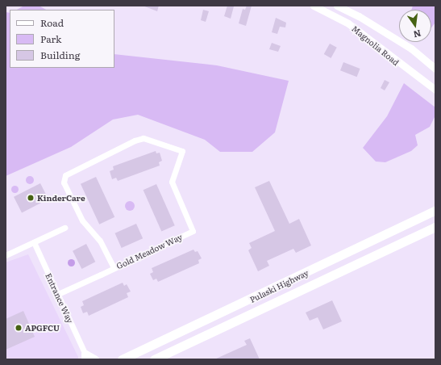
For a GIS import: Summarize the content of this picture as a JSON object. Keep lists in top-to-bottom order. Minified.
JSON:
{"streets":{"highway":["Pulaski Highway"],"main road":["Magnolia Road"],"street":["Gold Meadow Way","Entrance Way"]},"crossings":[["Gold Meadow Way","Entrance Way"]],"places":["KinderCare","APGFCU"],"legend":["Road","Park","Building"],"north":"bottom"}
